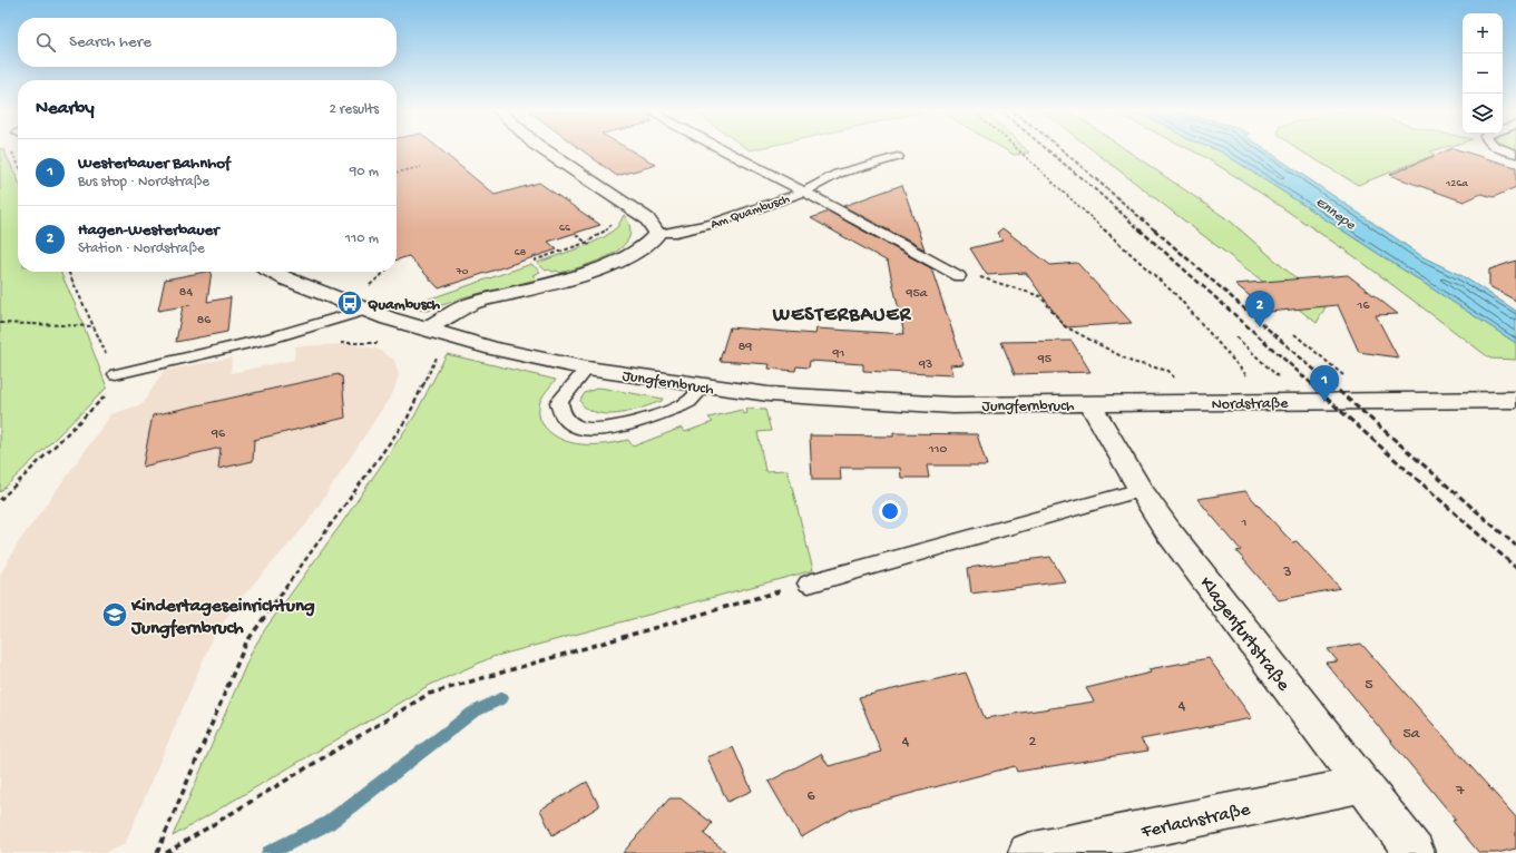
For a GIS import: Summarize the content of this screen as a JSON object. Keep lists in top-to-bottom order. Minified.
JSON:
{"streets":{"street":["Jungfernbruch","Nordstraße","Klagenfurtstraße","Ferlachstraße"],"lane":["Am Quambusch"]},"crossings":[["Jungfernbruch","Nordstraße"],["Jungfernbruch","Klagenfurtstraße"],["Nordstraße","Klagenfurtstraße"],["Klagenfurtstraße","Ferlachstraße"]],"districts":["WESTERBAUER"],"water":["Ennepe"],"places":{"bus stop":["Quambusch"],"school or university":["Kindertageseinrichtung Jungfernbruch"]},"house_numbers":["126a","66","68","70","84","95a","16","86","89","91","95","93","96","110","1","3","5","4","5a","4","2","7","6"],"page":{"map_buttons":["+","−"],"search":"Search here","heading":["Nearby","2 results"],"list":[{"mark":"1","name":"Westerbauer Bahnhof","note":"Bus stop · Nordstraße","value":"90 m"},{"mark":"2","name":"Hagen-Westerbauer","note":"Station · Nordstraße","value":"110 m"}],"pins":["2","1"]}}
